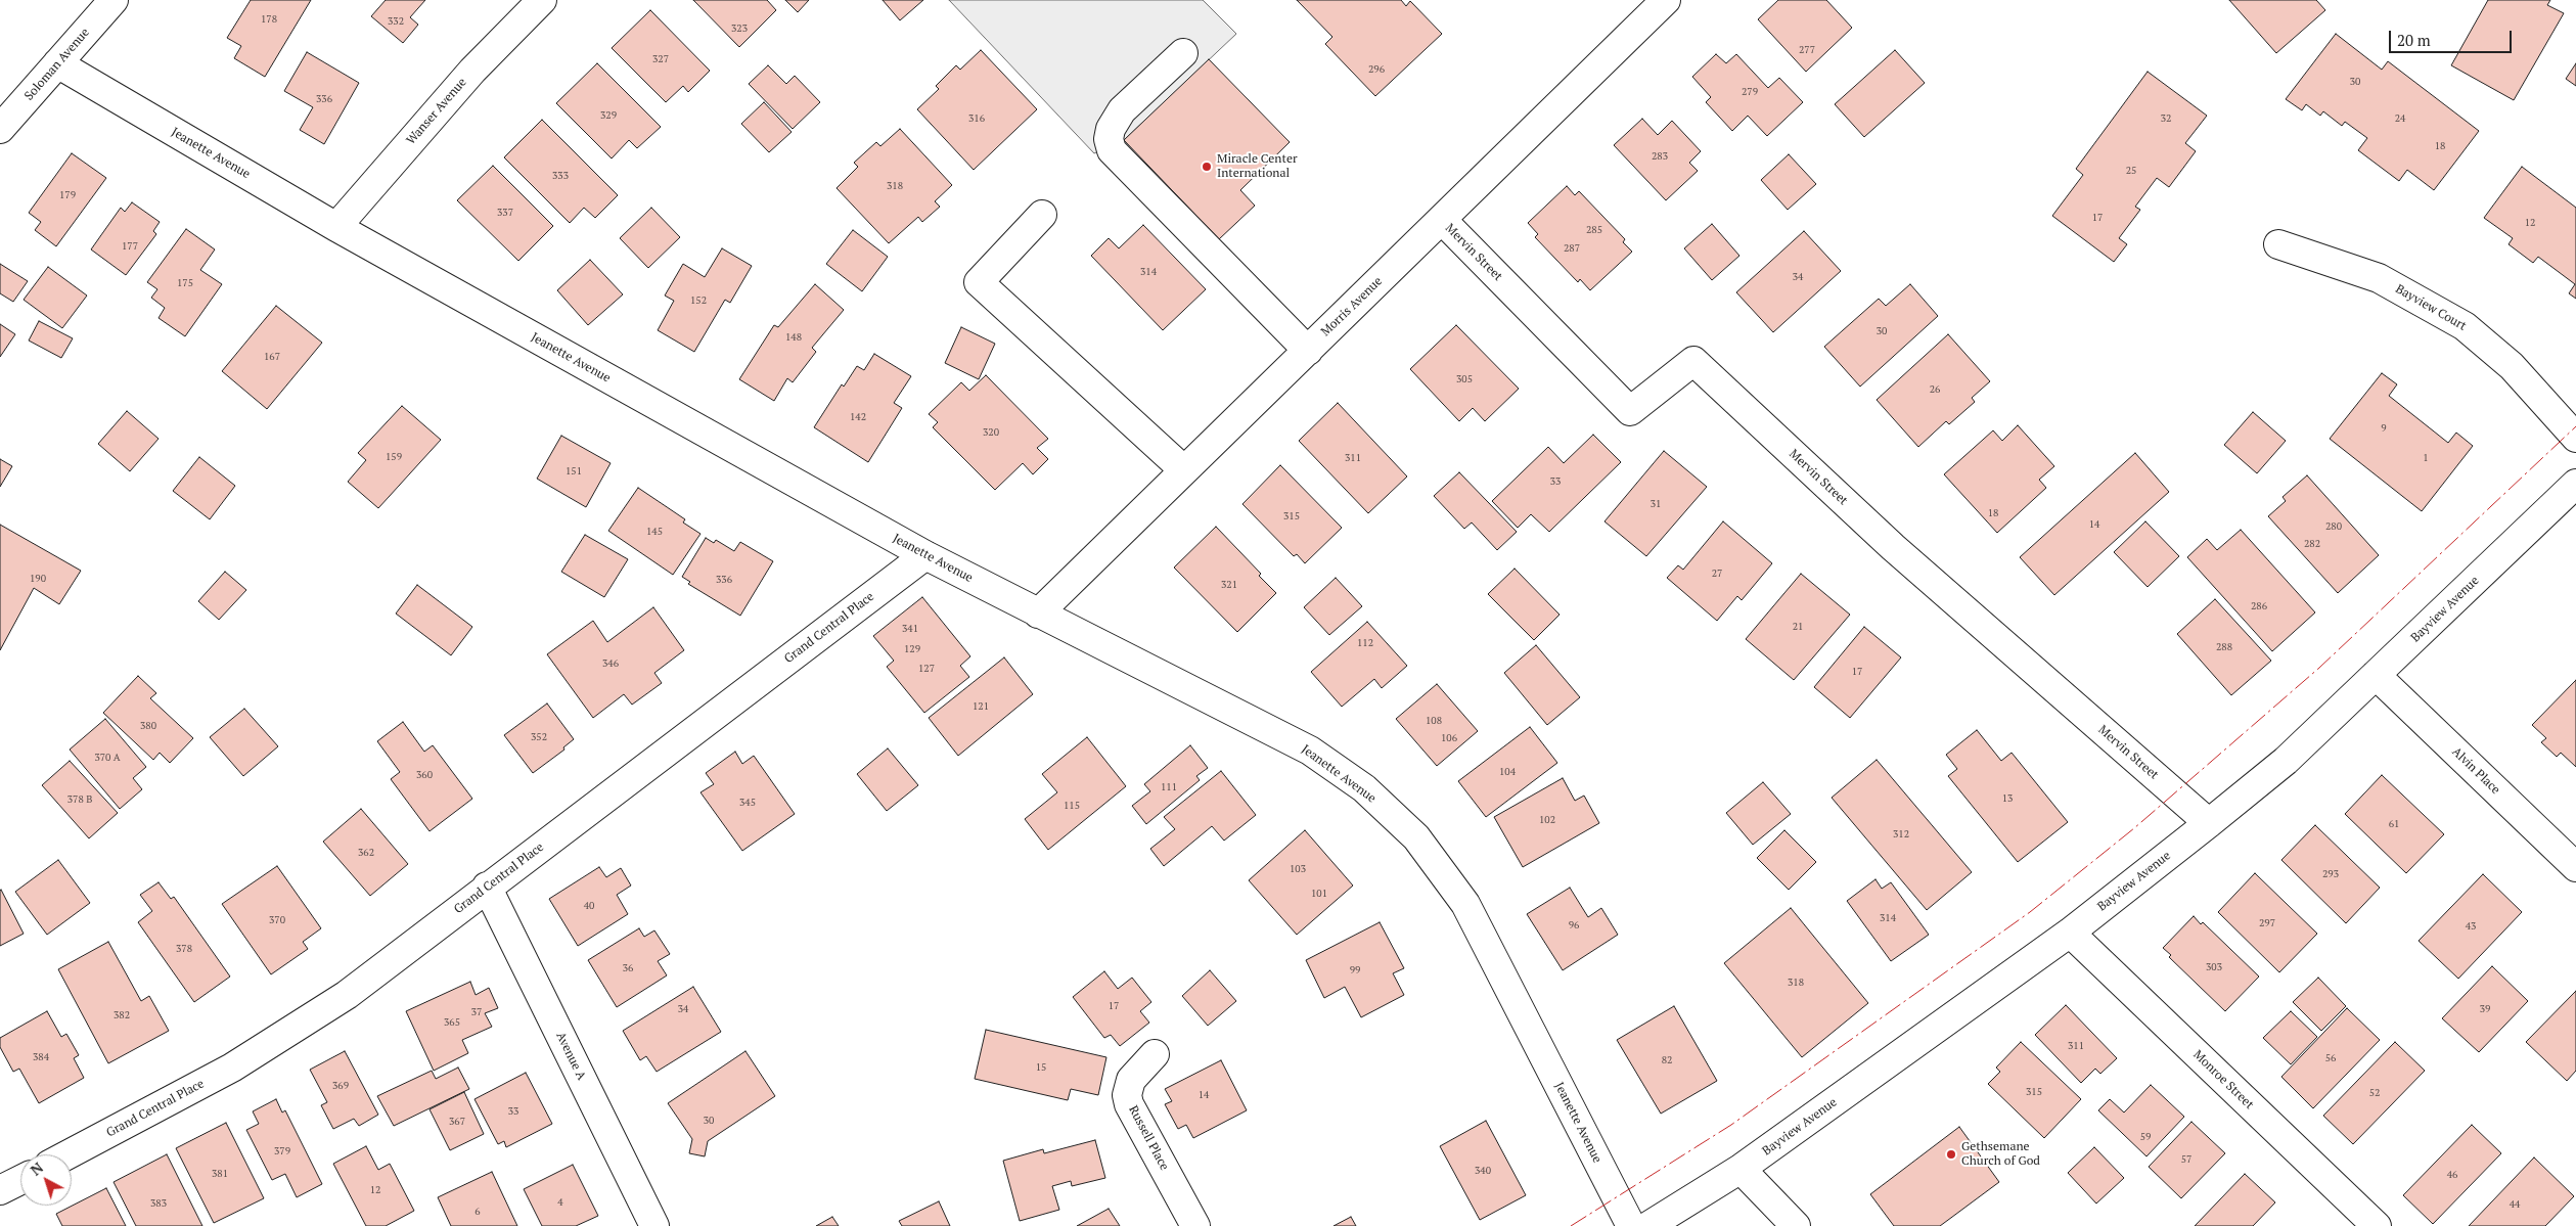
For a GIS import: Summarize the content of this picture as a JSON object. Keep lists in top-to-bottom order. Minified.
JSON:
{"streets":{"street":["Soloman Avenue","Wanser Avenue","Jeanette Avenue","Mervin Street","Morris Avenue","Bayview Court","Bayview Avenue","Grand Central Place","Alvin Place","Avenue A","Monroe Street","Russell Place"]},"crossings":[["Soloman Avenue","Jeanette Avenue"],["Wanser Avenue","Jeanette Avenue"],["Jeanette Avenue","Morris Avenue"],["Jeanette Avenue","Grand Central Place"],["Mervin Street","Morris Avenue"],["Mervin Street","Bayview Avenue"],["Bayview Avenue","Alvin Place"],["Bayview Avenue","Monroe Street"],["Grand Central Place","Avenue A"]],"places":["Miracle Center International","Gethsemane Church of God"],"house_numbers":["178","332","323","277","327","296","30","279","336","329","316","32","24","18","283","25","333","318","179","337","17","12","285","177","287","314","34","175","152","30","148","167","305","26","142","9","320","159","311","1","151","33","31","18","315","14","280","145","282","27","190","336","321","286","21","341","112","288","129","346","127","17","121","108","380","352","106","370 A","104","360","111","13","378 B","345","115","102","61","312","362","103","293","101","40","314","370","297","96","43","378","303","36","99","318","17","34","39","37","382","365","311","384","56","82","15","369","315","52","14","33","30","367","59","379","57","340","381","46","12","4","383","44","6"],"scale_bar":"20 m","north":"top left"}
